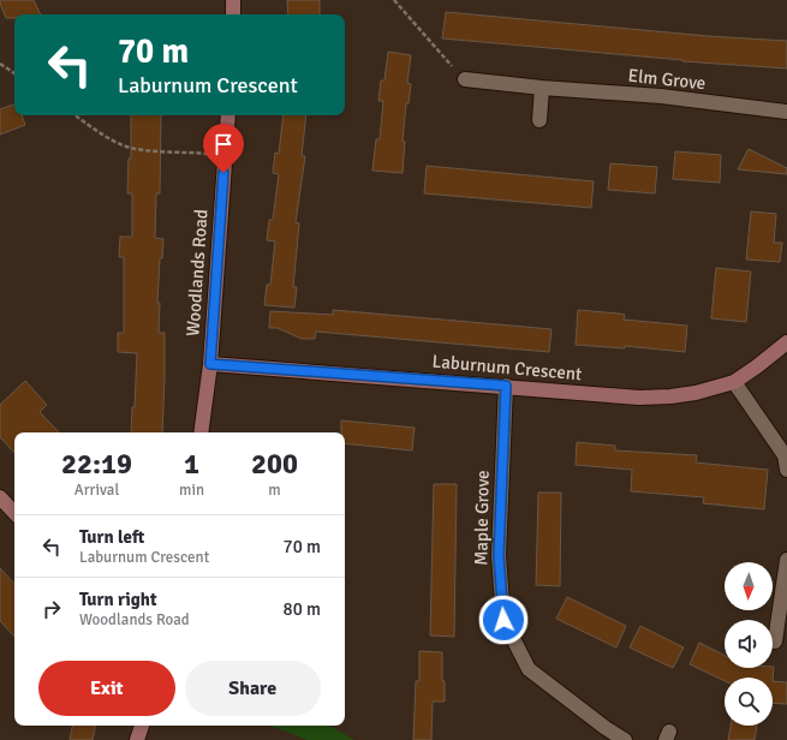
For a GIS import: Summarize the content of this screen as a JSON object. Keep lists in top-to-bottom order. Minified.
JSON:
{"streets":{"street":["Elm Grove","Woodlands Road","Laburnum Crescent","Maple Grove"]},"crossings":[["Woodlands Road","Laburnum Crescent"],["Laburnum Crescent","Maple Grove"]],"north":"bottom","page":{"turn":["70 m","Laburnum Crescent"],"eta":["22:19","Arrival","1","min","200","m"],"list":[{"name":"Turn left","note":"Laburnum Crescent","value":"70 m"},{"name":"Turn right","note":"Woodlands Road","value":"80 m"}],"buttons":["Exit","Share"]}}
